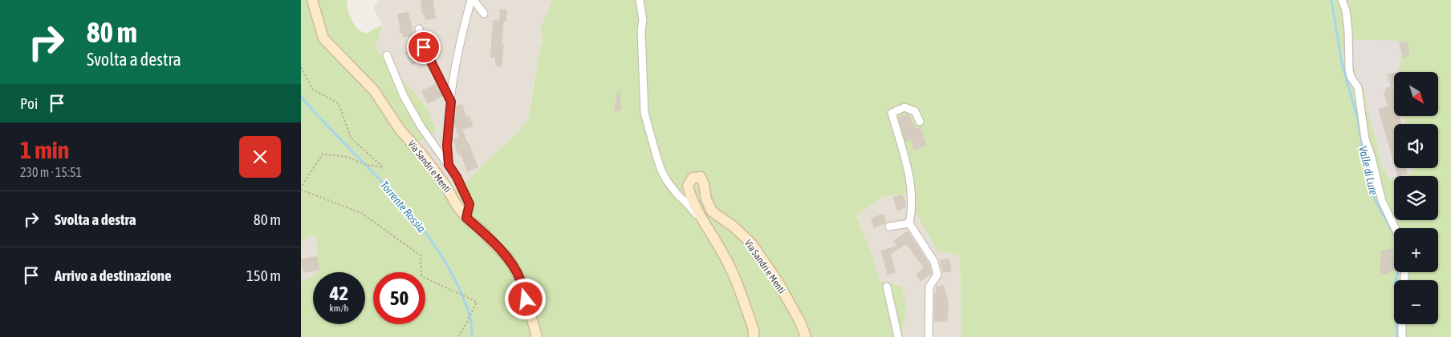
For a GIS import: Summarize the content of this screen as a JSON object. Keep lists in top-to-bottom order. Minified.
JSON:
{"streets":{"main road":["Via Sandri e Menti"]},"water":["Valle di Lure","Torrente Rossia"],"north":"bottom right","page":{"turn":["80 m","Svolta a destra"],"map_buttons":["+","−"],"then":"Poi","heading":["1 min","230 m · 15:51"],"list":[{"name":"Svolta a destra","value":"80 m"},{"name":"Arrivo a destinazione","value":"150 m"}],"speed":"42 km/h","limit":"50"}}
